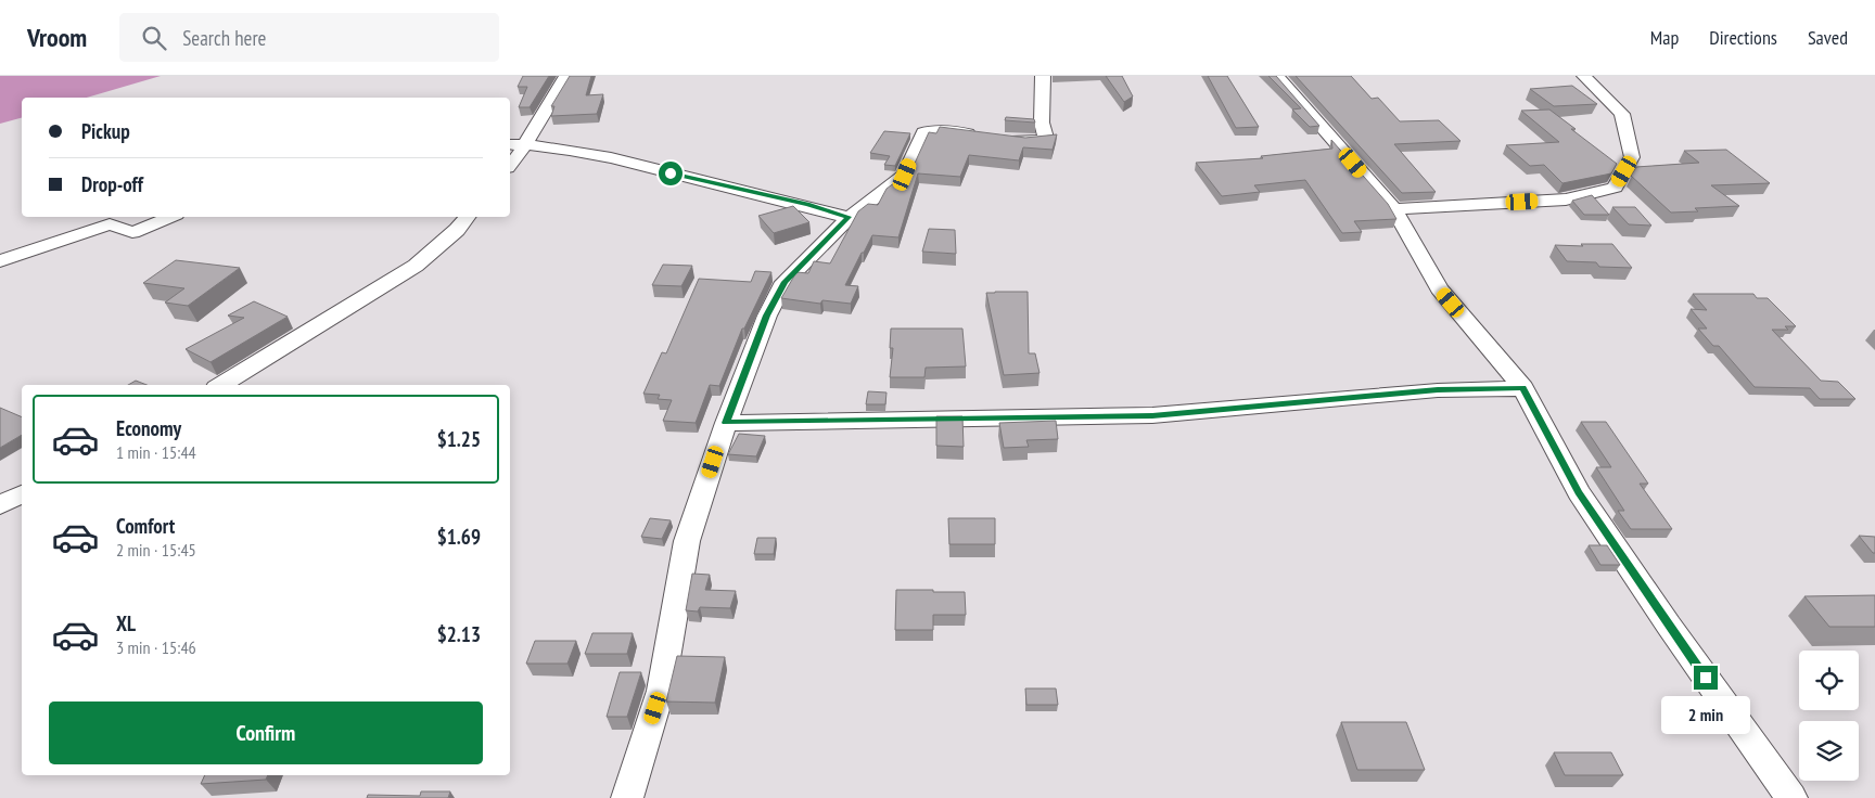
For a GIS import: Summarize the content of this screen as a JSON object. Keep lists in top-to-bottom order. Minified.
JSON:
{"page":{"header":"Vroom","search":"Search here","nav":["Map","Directions","Saved"],"banner":["Pickup","Drop-off"],"list":[{"name":"Economy","note":"1 min · 15:44","value":"$1.25"},{"name":"Comfort","note":"2 min · 15:45","value":"$1.69"},{"name":"XL","note":"3 min · 15:46","value":"$2.13"}],"buttons":"Confirm","bubble":"2 min"}}
